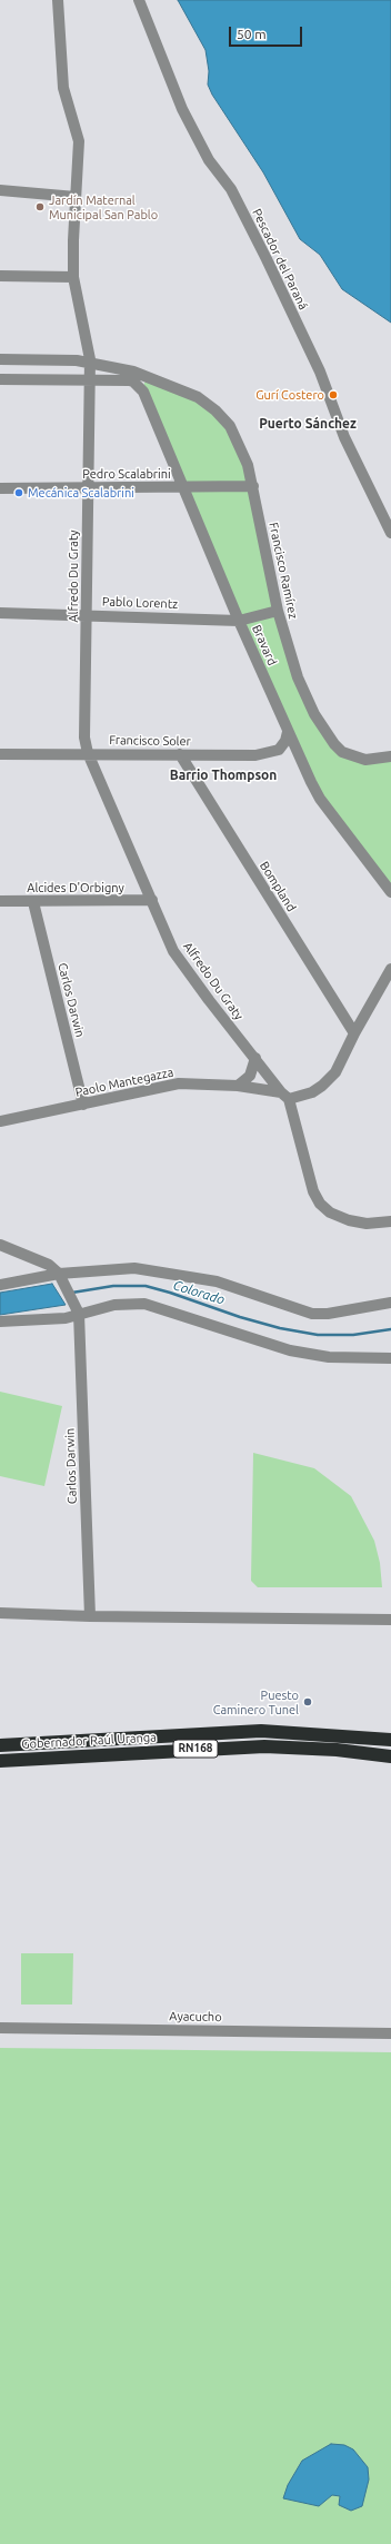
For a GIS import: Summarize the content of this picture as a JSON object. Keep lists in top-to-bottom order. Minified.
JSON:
{"streets":{"highway":["Gobernador Raúl Uranga","RN168"],"street":["Pescador del Paraná","Pedro Scalabrini","Francisco Ramírez","Alfredo Du Graty","Pablo Lorentz","Bravard","Francisco Soler","Bompland","Alcides D'Orbigny","Carlos Darwin","Paolo Mantegazza","Ayacucho"]},"crossings":[["Pedro Scalabrini","Francisco Ramírez"],["Pedro Scalabrini","Alfredo Du Graty"],["Pedro Scalabrini","Bravard"],["Francisco Ramírez","Alfredo Du Graty"],["Francisco Ramírez","Pablo Lorentz"],["Alfredo Du Graty","Pablo Lorentz"],["Alfredo Du Graty","Bravard"],["Alfredo Du Graty","Francisco Soler"],["Alfredo Du Graty","Alcides D'Orbigny"],["Alfredo Du Graty","Paolo Mantegazza"],["Pablo Lorentz","Bravard"],["Bravard","Francisco Soler"],["Francisco Soler","Bompland"],["Bompland","Paolo Mantegazza"],["Alcides D'Orbigny","Carlos Darwin"],["Carlos Darwin","Paolo Mantegazza"]],"districts":["Puerto Sánchez","Barrio Thompson"],"water":["Colorado"],"places":["Jardín Maternal Municipal San Pablo","Gurí Costero","Mecánica Scalabrini","Puesto Caminero Tunel"],"scale_bar":"50 m"}
